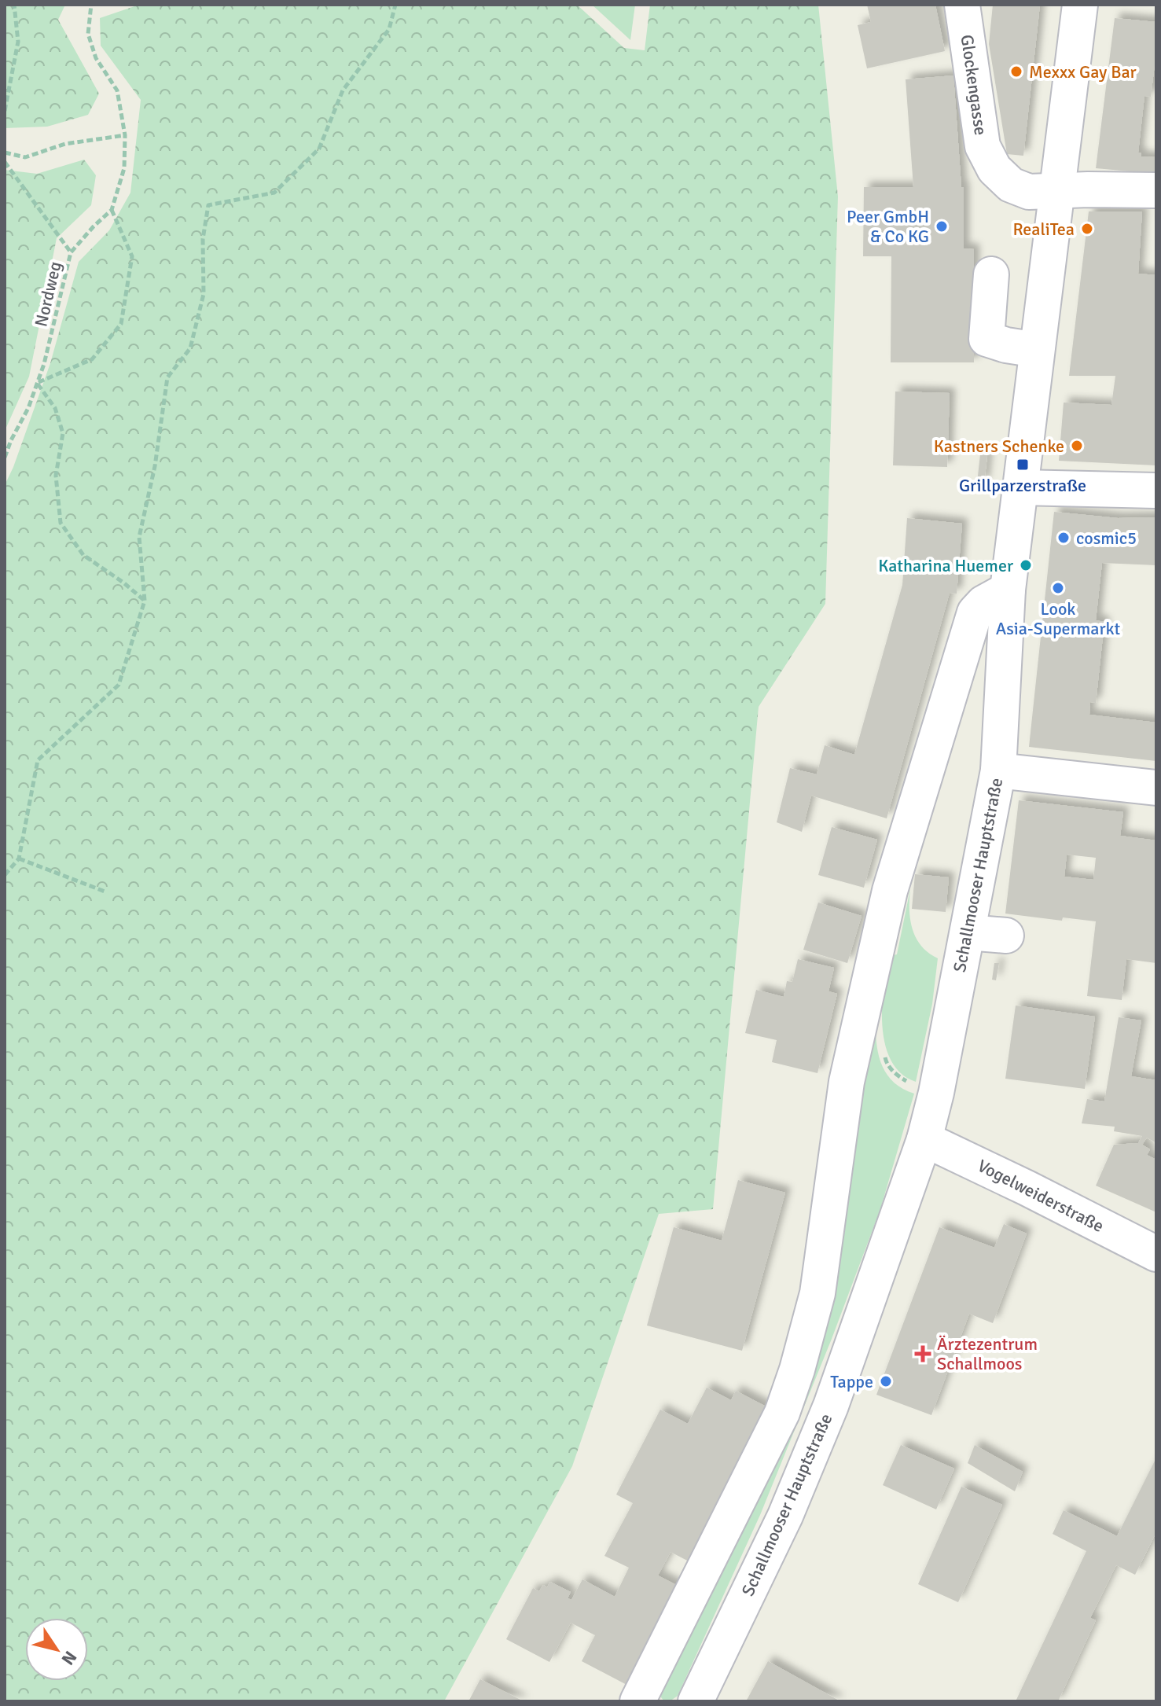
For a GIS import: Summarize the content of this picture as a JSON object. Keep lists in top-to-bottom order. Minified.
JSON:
{"streets":{"street":["Glockengasse","Schallmooser Hauptstraße","Vogelweiderstraße"],"path":["Nordweg"]},"crossings":[["Glockengasse","Schallmooser Hauptstraße"],["Schallmooser Hauptstraße","Vogelweiderstraße"]],"places":{"other":["Mexxx Gay Bar","Peer GmbH & Co KG","RealiTea","Kastners Schenke","cosmic5","Katharina Huemer","Look Asia-Supermarkt","Tappe"],"transit":["Grillparzerstraße"],"health":["Ärztezentrum Schallmoos"]},"north":"bottom right"}
